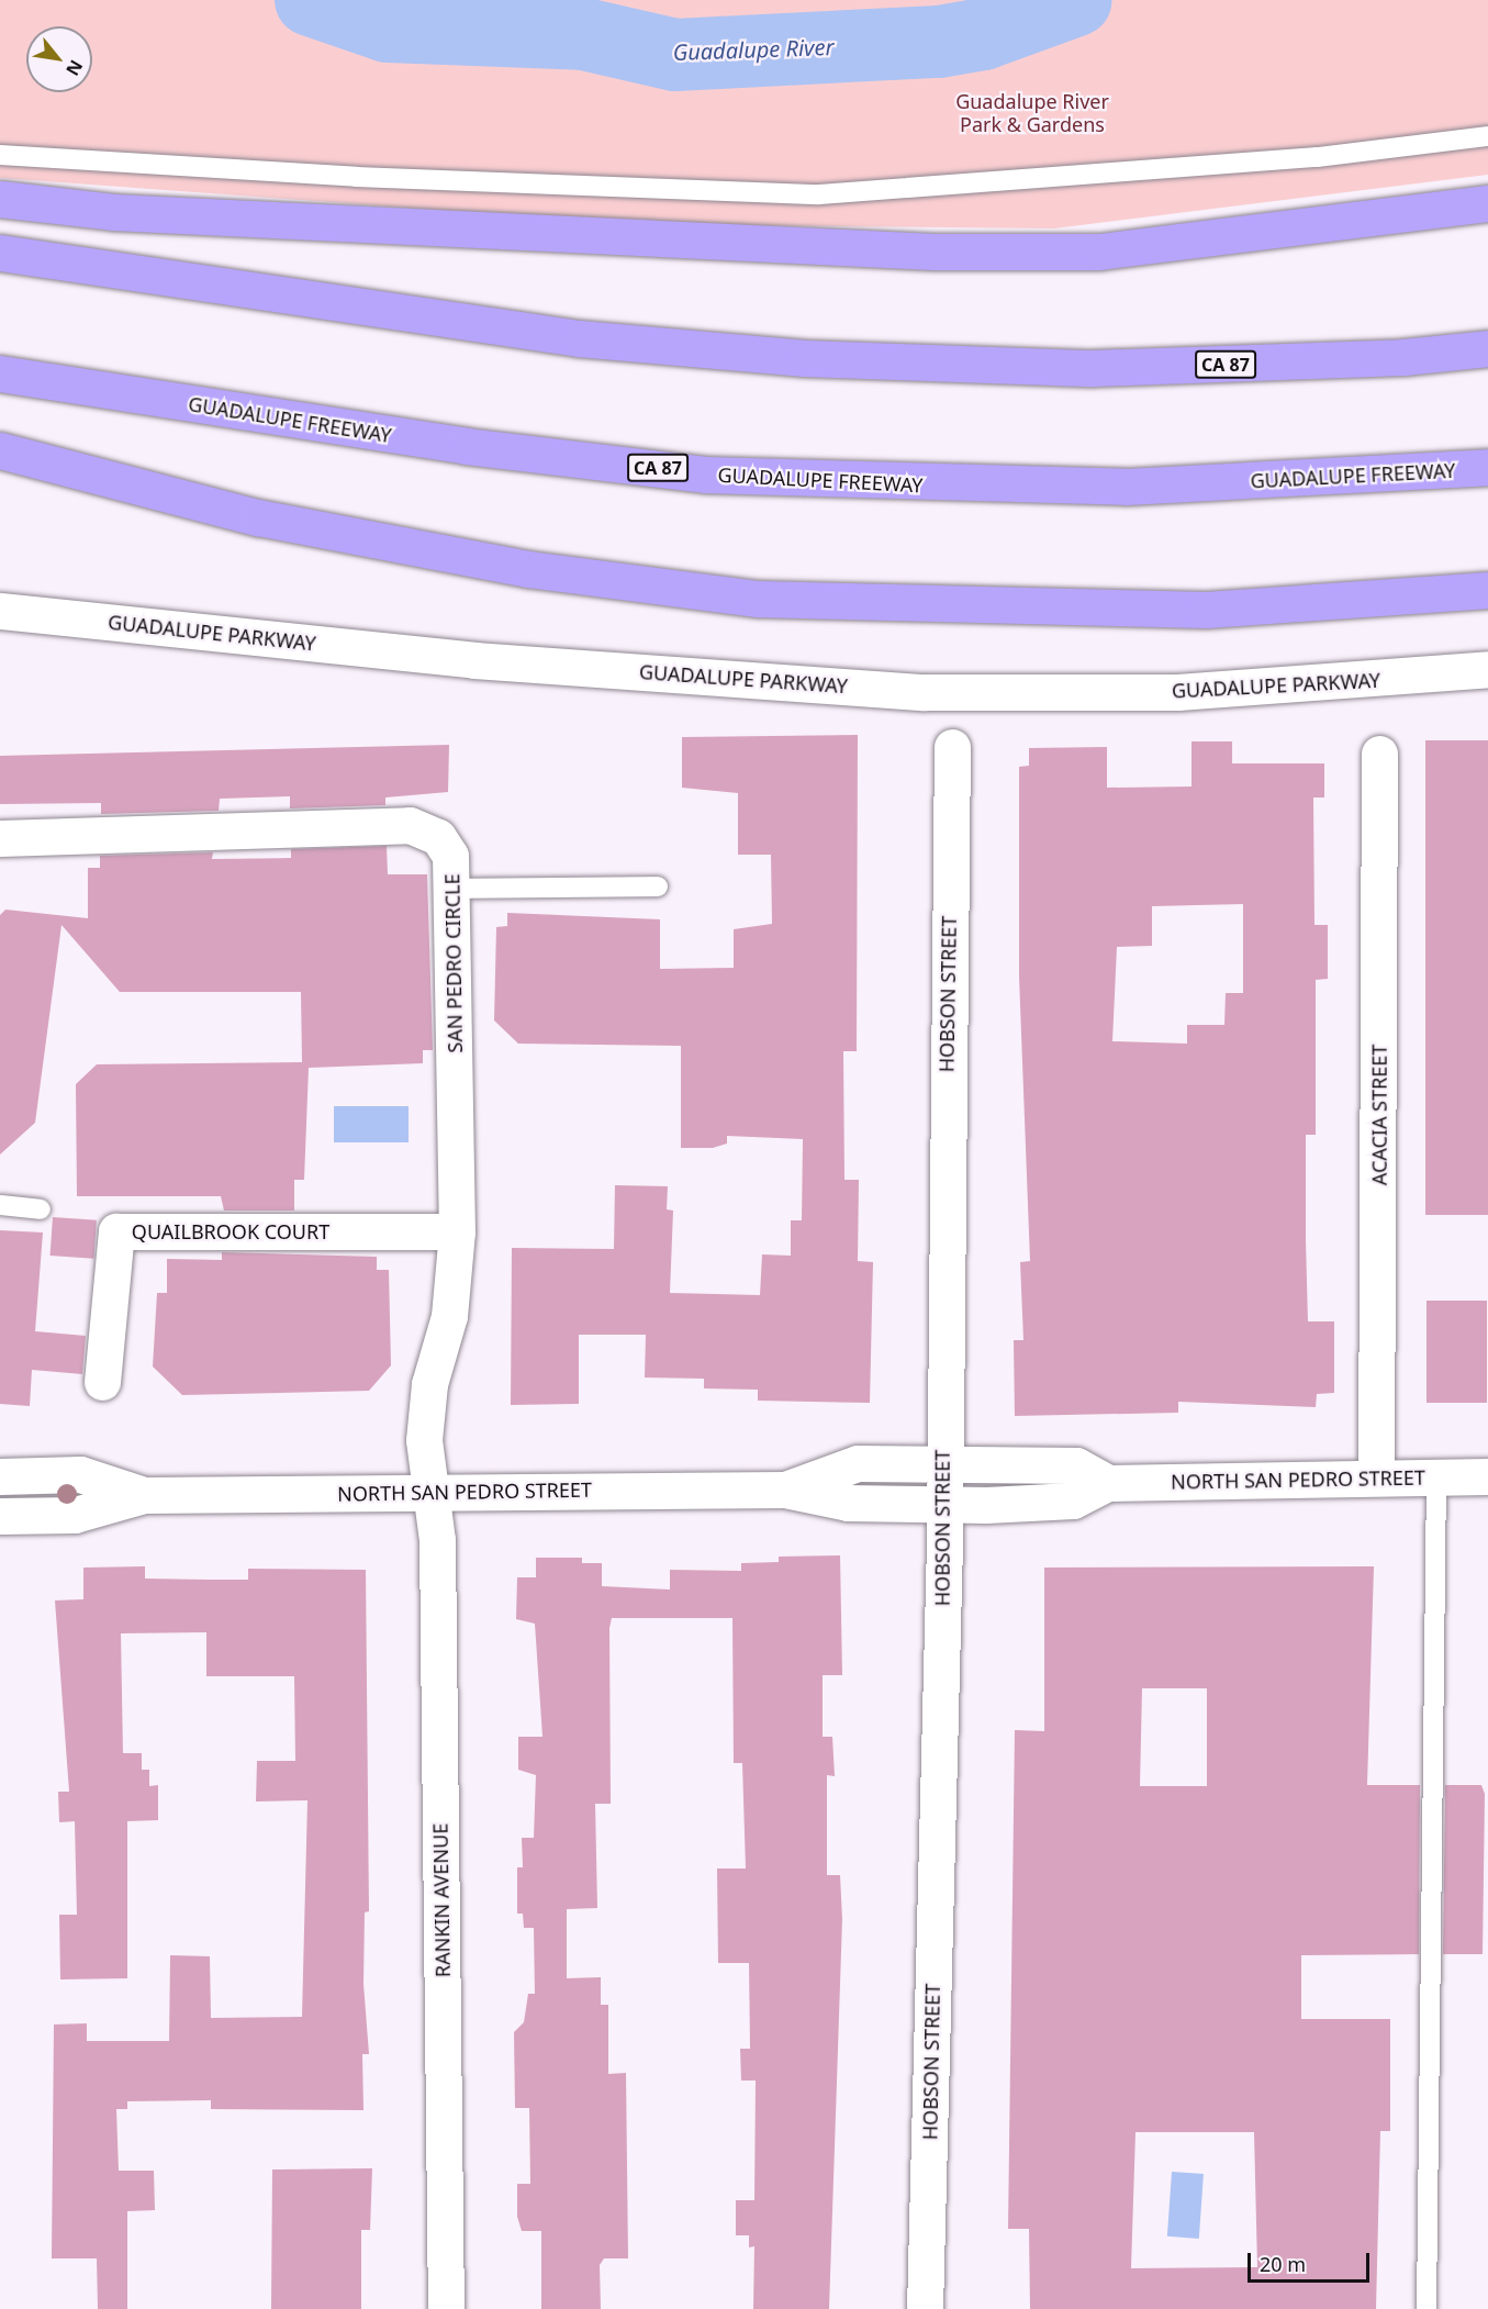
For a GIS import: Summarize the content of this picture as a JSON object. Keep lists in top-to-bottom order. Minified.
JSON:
{"streets":{"highway":["CA 87","GUADALUPE FREEWAY"],"street":["GUADALUPE PARKWAY","SAN PEDRO CIRCLE","HOBSON STREET","ACACIA STREET","QUAILBROOK COURT","NORTH SAN PEDRO STREET","RANKIN AVENUE"]},"crossings":[["SAN PEDRO CIRCLE","QUAILBROOK COURT"],["SAN PEDRO CIRCLE","NORTH SAN PEDRO STREET"],["SAN PEDRO CIRCLE","RANKIN AVENUE"],["HOBSON STREET","NORTH SAN PEDRO STREET"],["ACACIA STREET","NORTH SAN PEDRO STREET"],["NORTH SAN PEDRO STREET","RANKIN AVENUE"]],"water":["Guadalupe River"],"parks":["Guadalupe River Park & Gardens"],"scale_bar":"20 m","north":"bottom right"}
